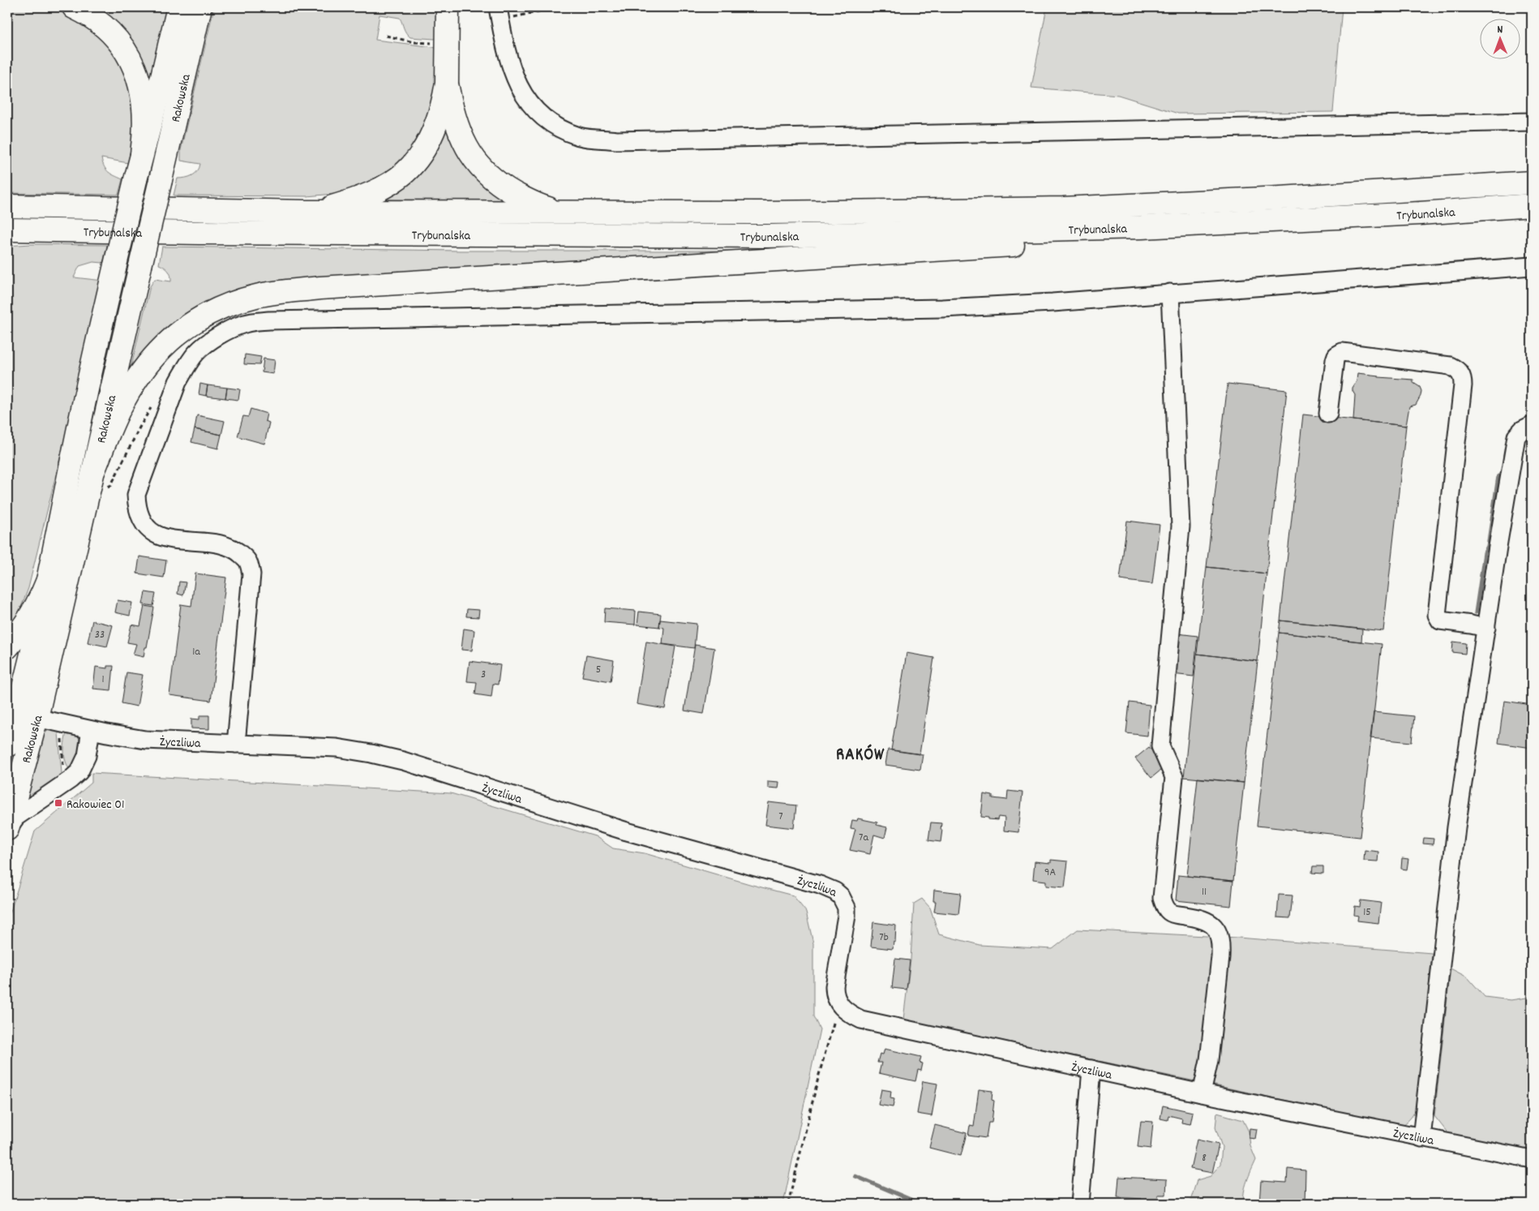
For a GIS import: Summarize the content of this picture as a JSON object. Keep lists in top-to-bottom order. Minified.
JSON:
{"streets":{"main road":["Rakowska","Trybunalska"],"street":["Życzliwa"]},"crossings":[["Rakowska","Życzliwa"]],"districts":["RAKÓW"],"places":{"transit":["Rakowiec 01"]},"house_numbers":["33","1a","5","3","1","7","7a","9A","11","15","7b","8"],"north":"top"}
